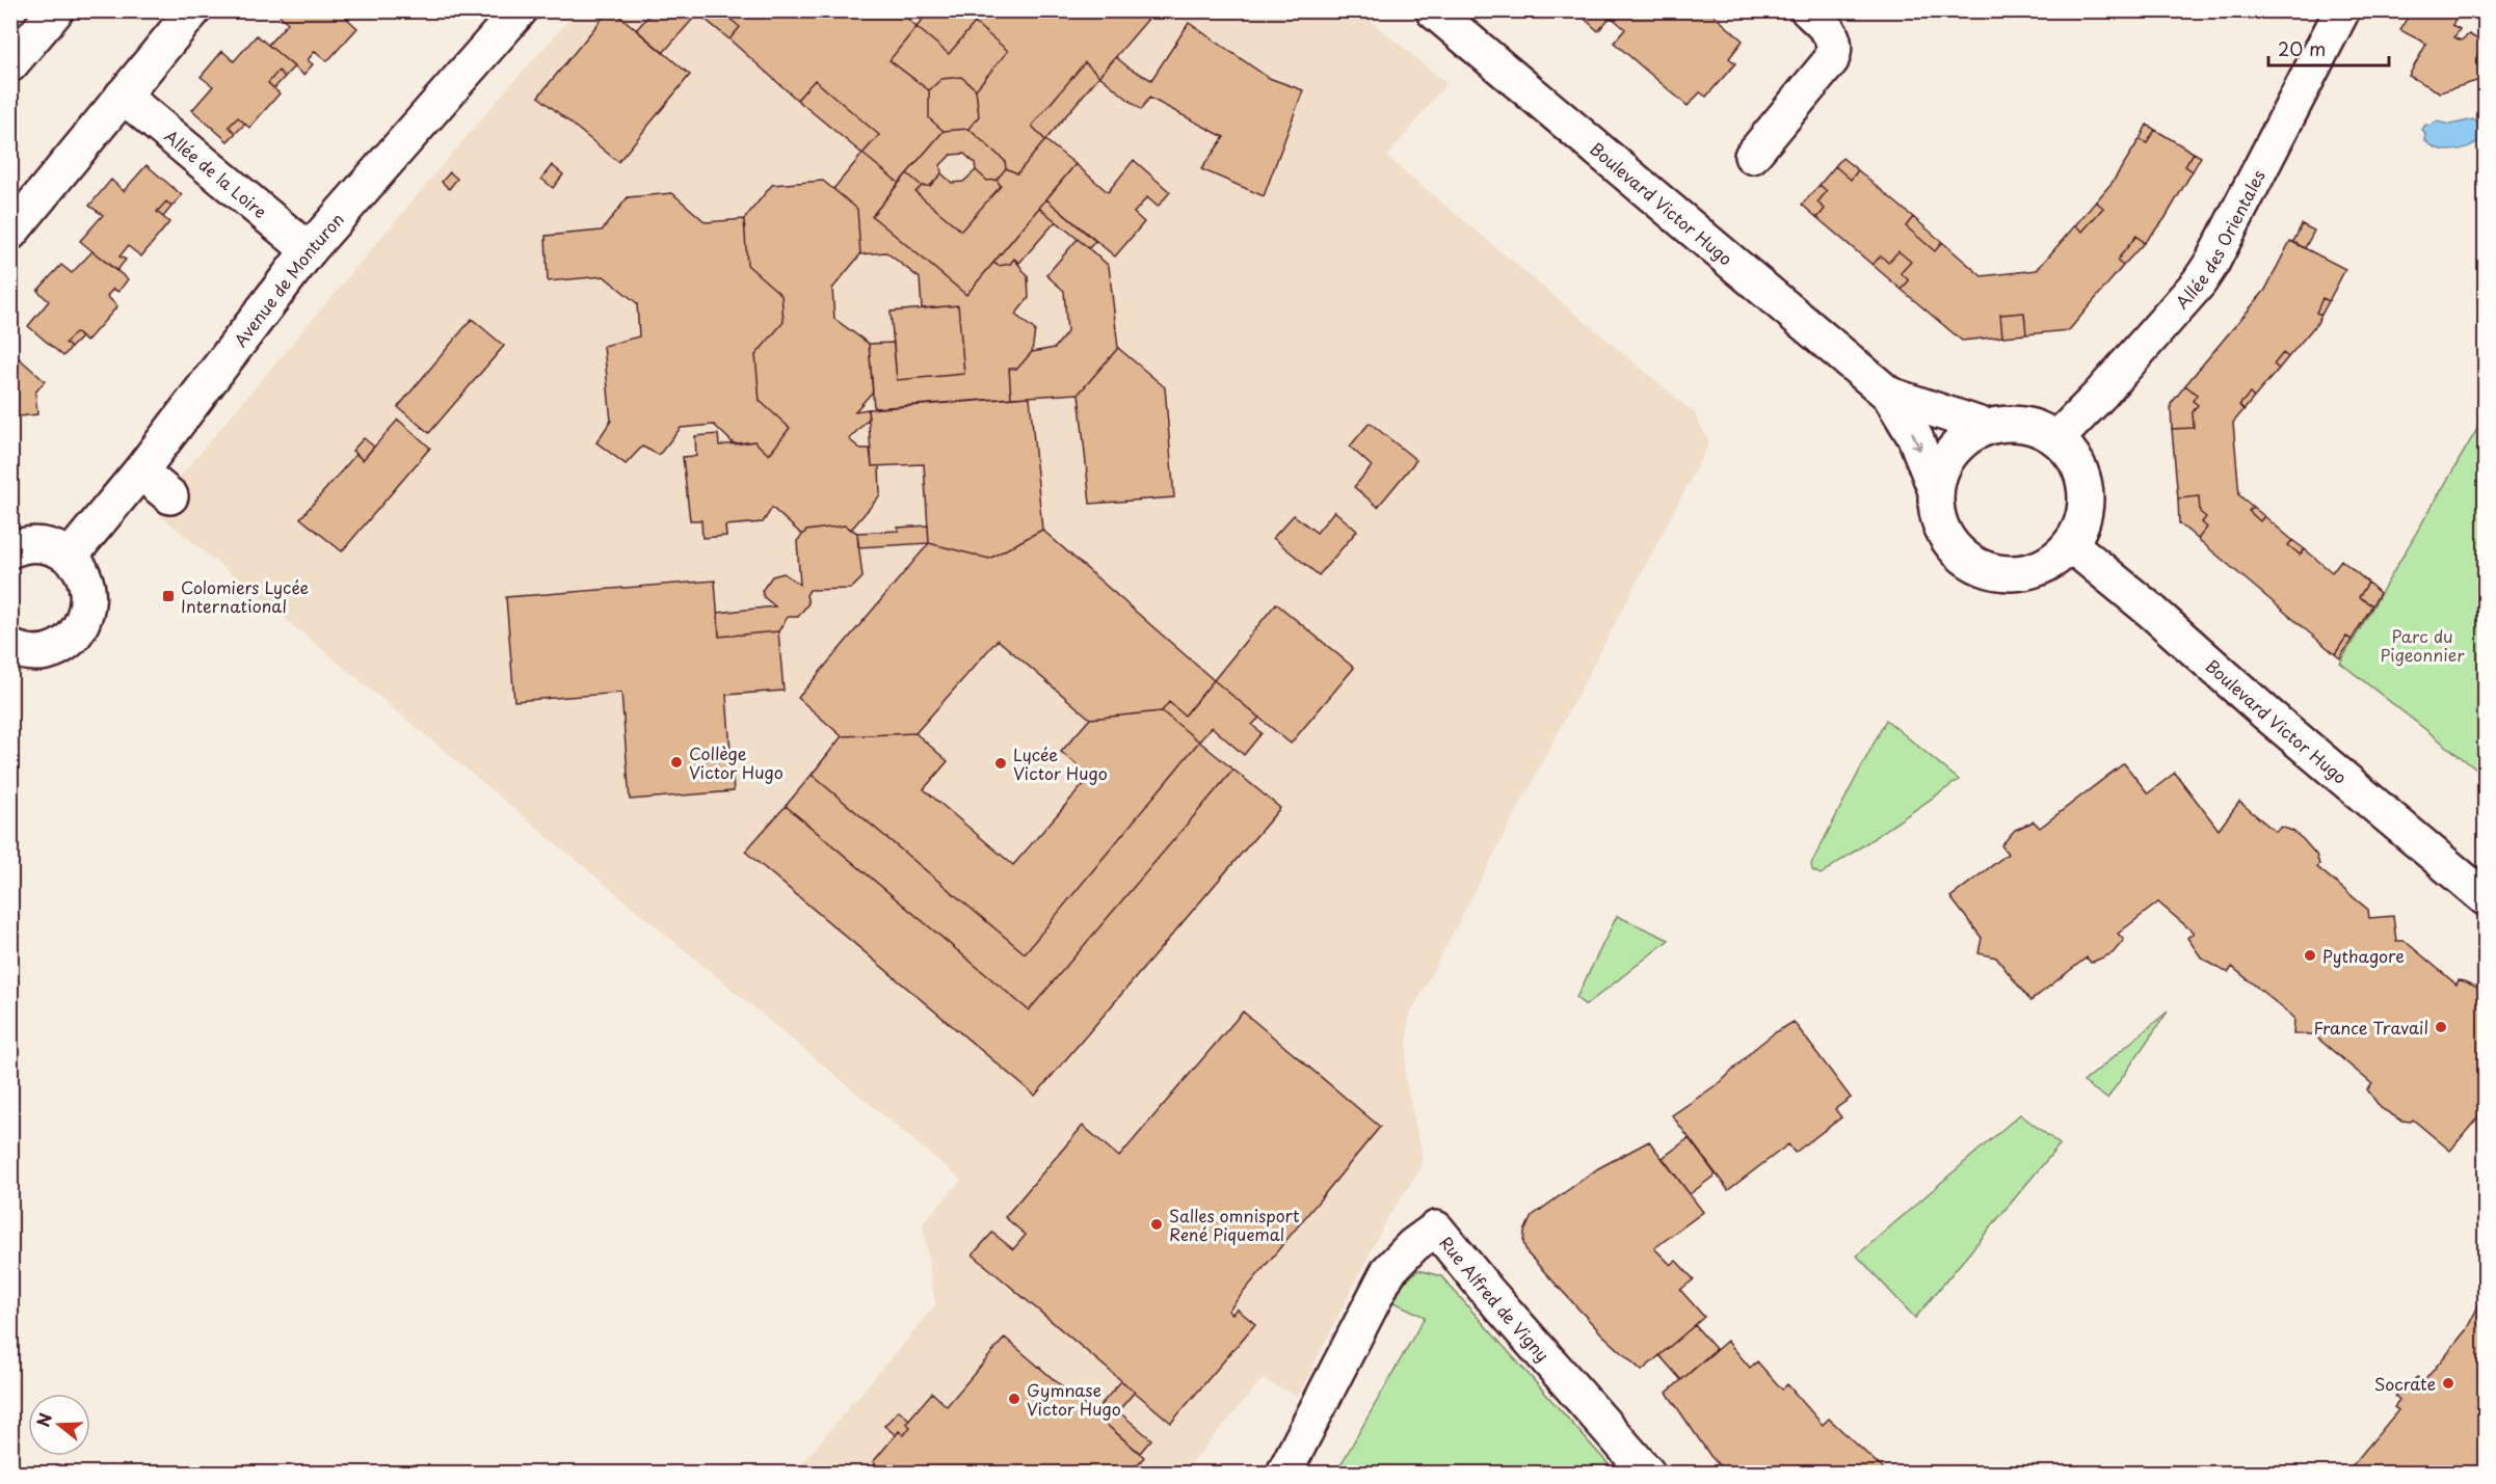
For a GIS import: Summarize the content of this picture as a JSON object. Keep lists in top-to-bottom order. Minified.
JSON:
{"streets":{"street":["Allée de la Loire","Boulevard Victor Hugo","Allée des Orientales","Avenue de Monturon","Rue Alfred de Vigny"]},"crossings":[["Allée de la Loire","Avenue de Monturon"],["Boulevard Victor Hugo","Allée des Orientales"]],"parks":["Parc du Pigeonnier"],"places":{"transit":["Colomiers Lycée International"],"other":["Collège Victor Hugo","Lycée Victor Hugo","Pythagore","France Travail","Salles omnisport René Piquemal","Socrate","Gymnase Victor Hugo"]},"scale_bar":"20 m","north":"left"}
